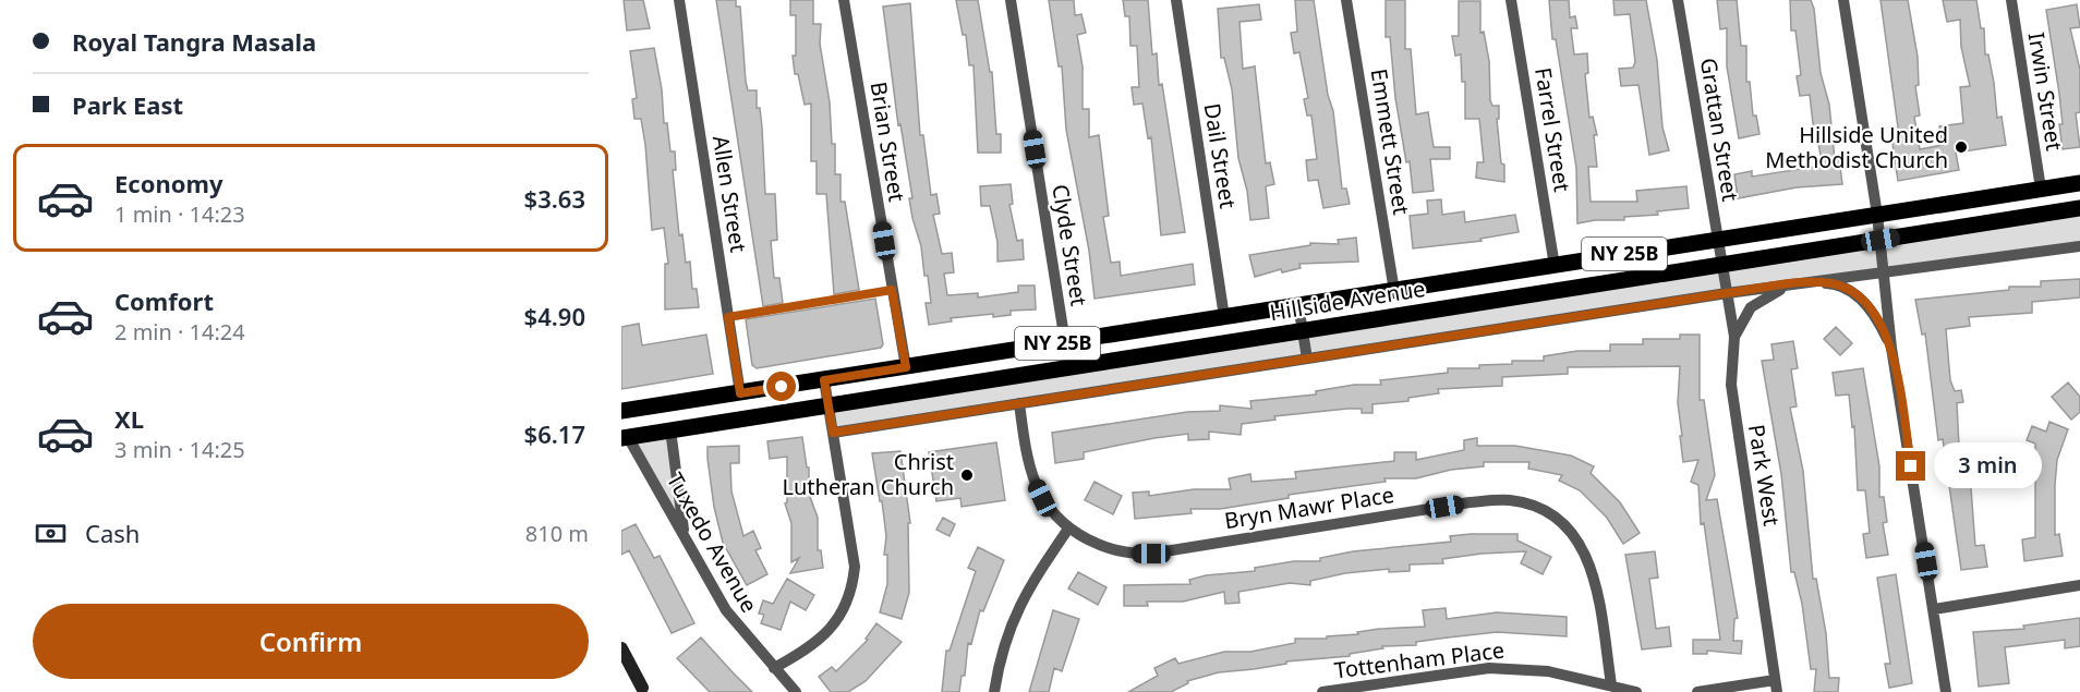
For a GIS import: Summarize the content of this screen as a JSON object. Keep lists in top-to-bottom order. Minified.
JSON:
{"streets":{"main road":["NY 25B","Hillside Avenue"],"street":["Irwin Street","Farrel Street","Grattan Street","Brian Street","Emmett Street","Dail Street","Allen Street","Clyde Street","Park West","Bryn Mawr Place","Tuxedo Avenue","Tottenham Place"]},"crossings":[["Irwin Street","Hillside Avenue"],["Farrel Street","Hillside Avenue"],["Grattan Street","Hillside Avenue"],["Grattan Street","Park West"],["Brian Street","Hillside Avenue"],["Emmett Street","Hillside Avenue"],["Dail Street","Hillside Avenue"],["Allen Street","Hillside Avenue"],["Clyde Street","Hillside Avenue"],["Hillside Avenue","Park West"],["Hillside Avenue","Tuxedo Avenue"],["Bryn Mawr Place","Tottenham Place"]],"places":["Hillside United Methodist Church","Christ Lutheran Church"],"page":{"banner":["Royal Tangra Masala","Park East"],"list":[{"name":"Economy","note":"1 min · 14:23","value":"$3.63"},{"name":"Comfort","note":"2 min · 14:24","value":"$4.90"},{"name":"XL","note":"3 min · 14:25","value":"$6.17"}],"bubble":"3 min","pay":["Cash","810 m"],"buttons":"Confirm"}}
